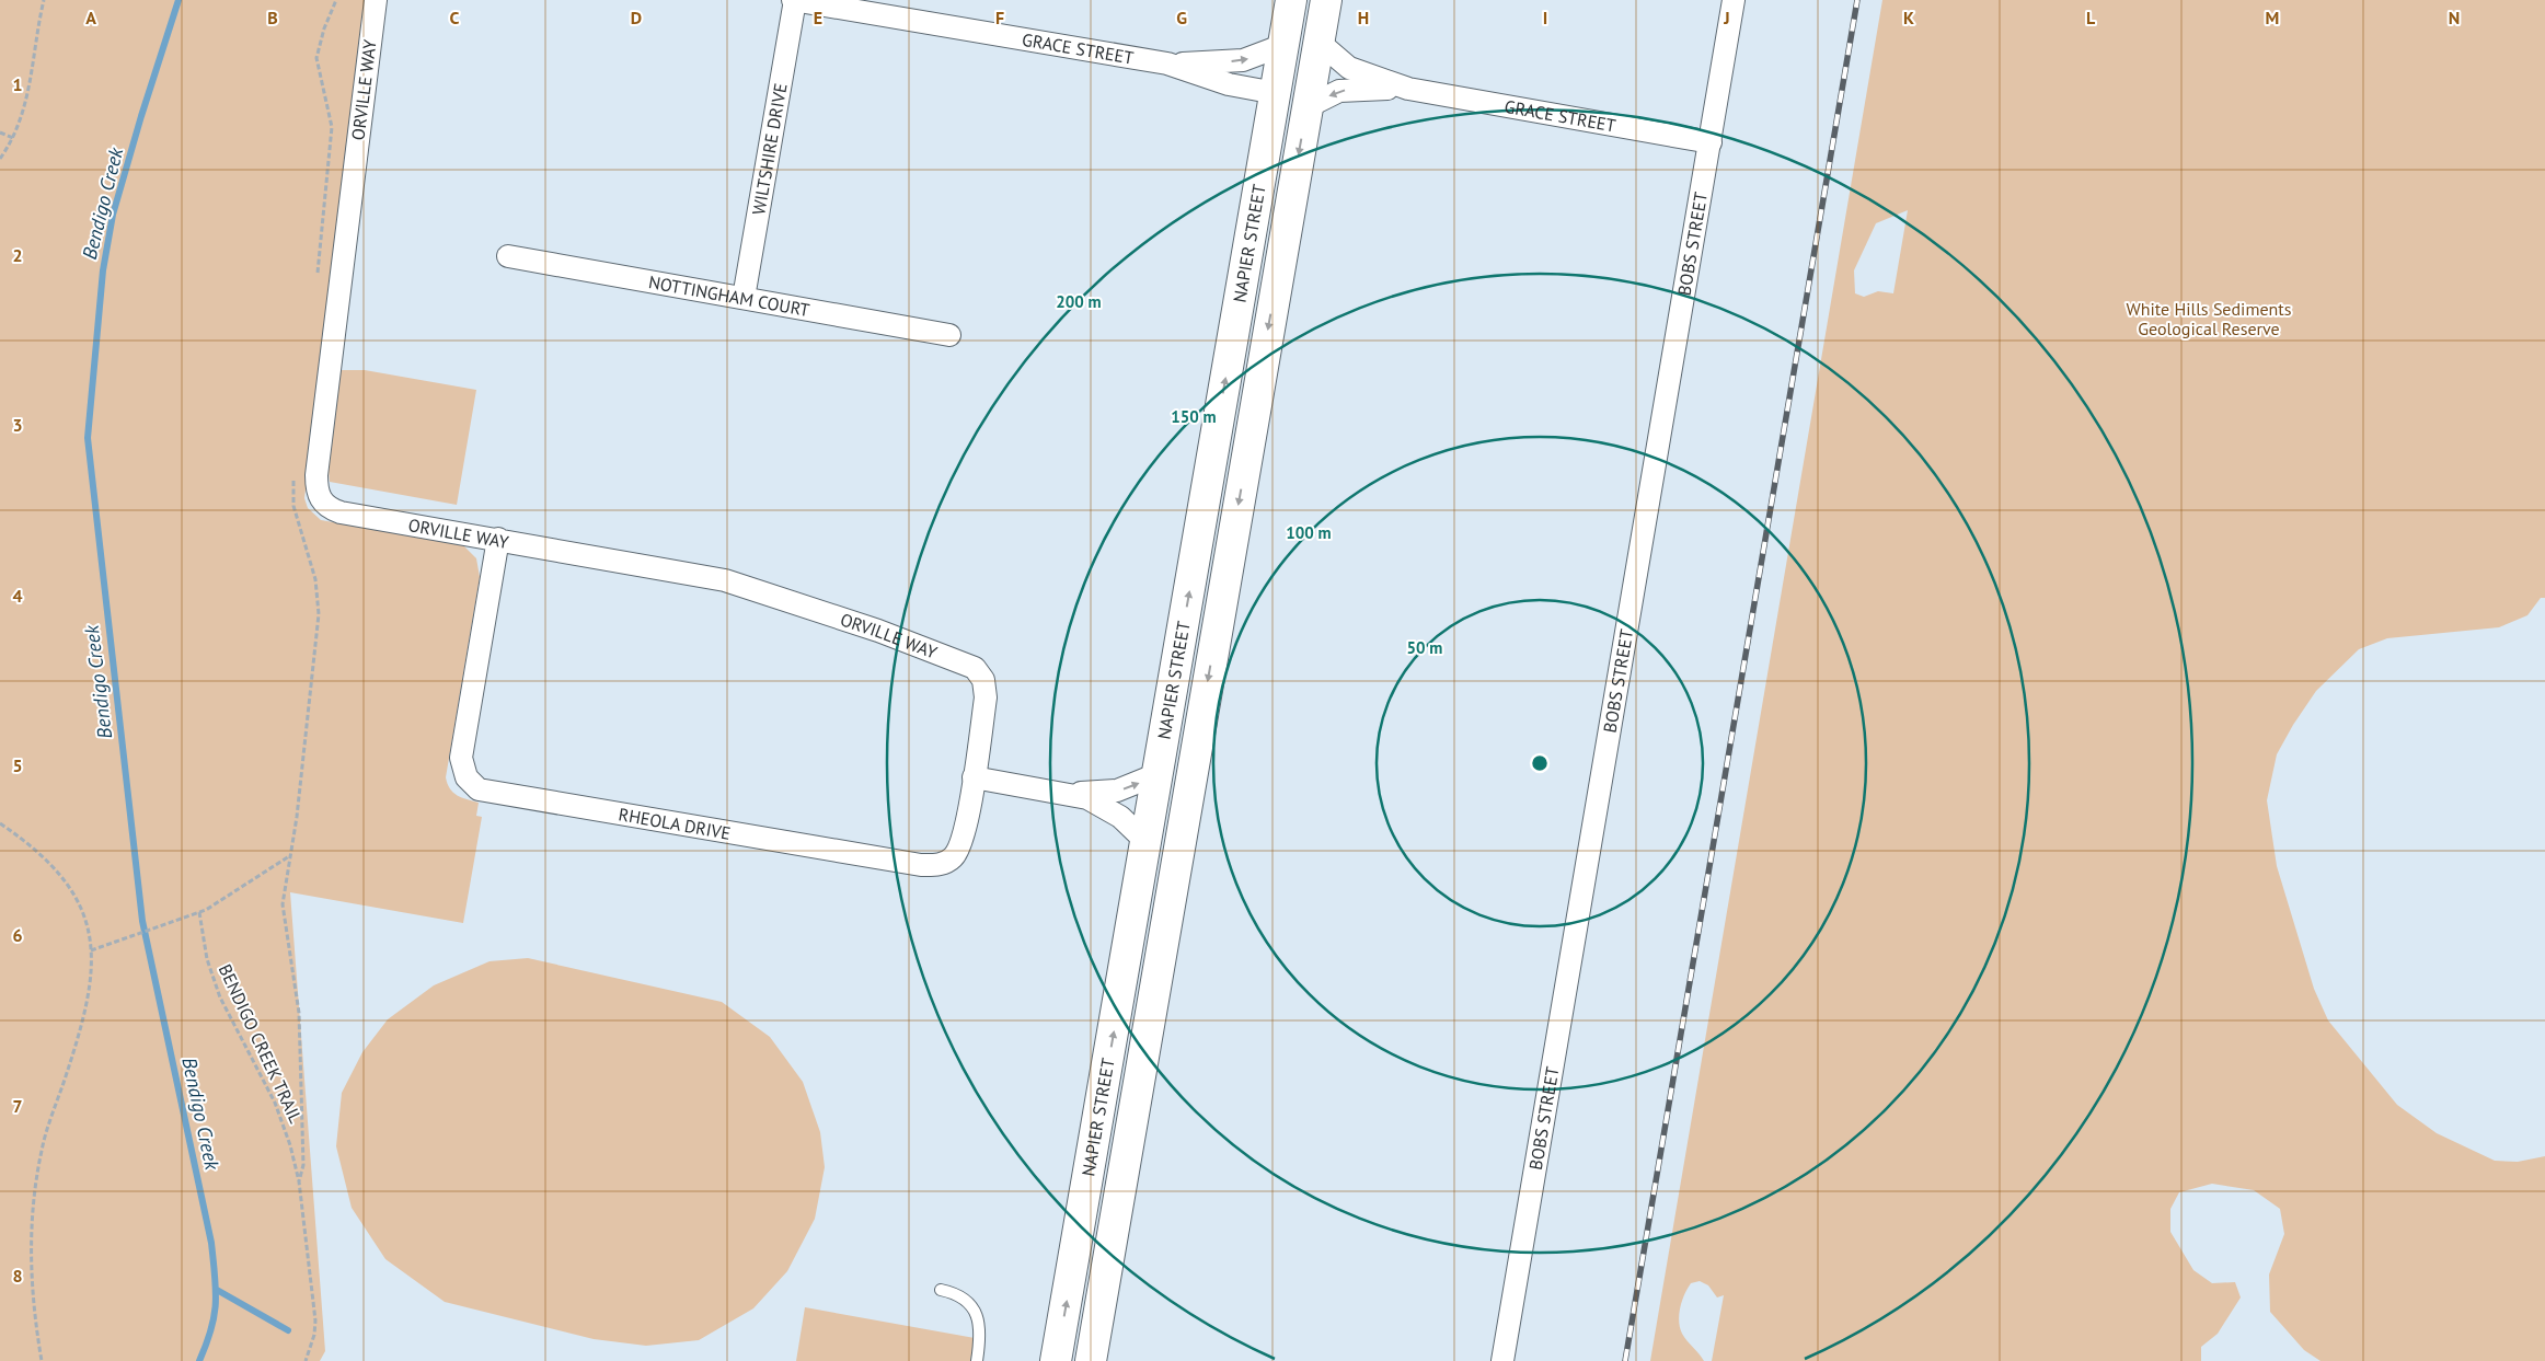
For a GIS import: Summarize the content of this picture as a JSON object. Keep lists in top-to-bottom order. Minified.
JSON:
{"streets":{"highway":["NAPIER STREET"],"street":["GRACE STREET","ORVILLE WAY","WILTSHIRE DRIVE","BOBS STREET","NOTTINGHAM COURT","RHEOLA DRIVE"],"path":["BENDIGO CREEK TRAIL"]},"crossings":[["GRACE STREET","WILTSHIRE DRIVE"],["GRACE STREET","NAPIER STREET"],["GRACE STREET","BOBS STREET"],["ORVILLE WAY","RHEOLA DRIVE"],["WILTSHIRE DRIVE","NOTTINGHAM COURT"]],"water":["Bendigo Creek"],"parks":["White Hills Sediments Geological Reserve"],"grid":{"columns":["A","B","C","D","E","F","G","H","I","J","K","L","M","N"],"rows":["1","2","3","4","5","6","7","8"]},"rings":["200 m","150 m","100 m","50 m"]}
